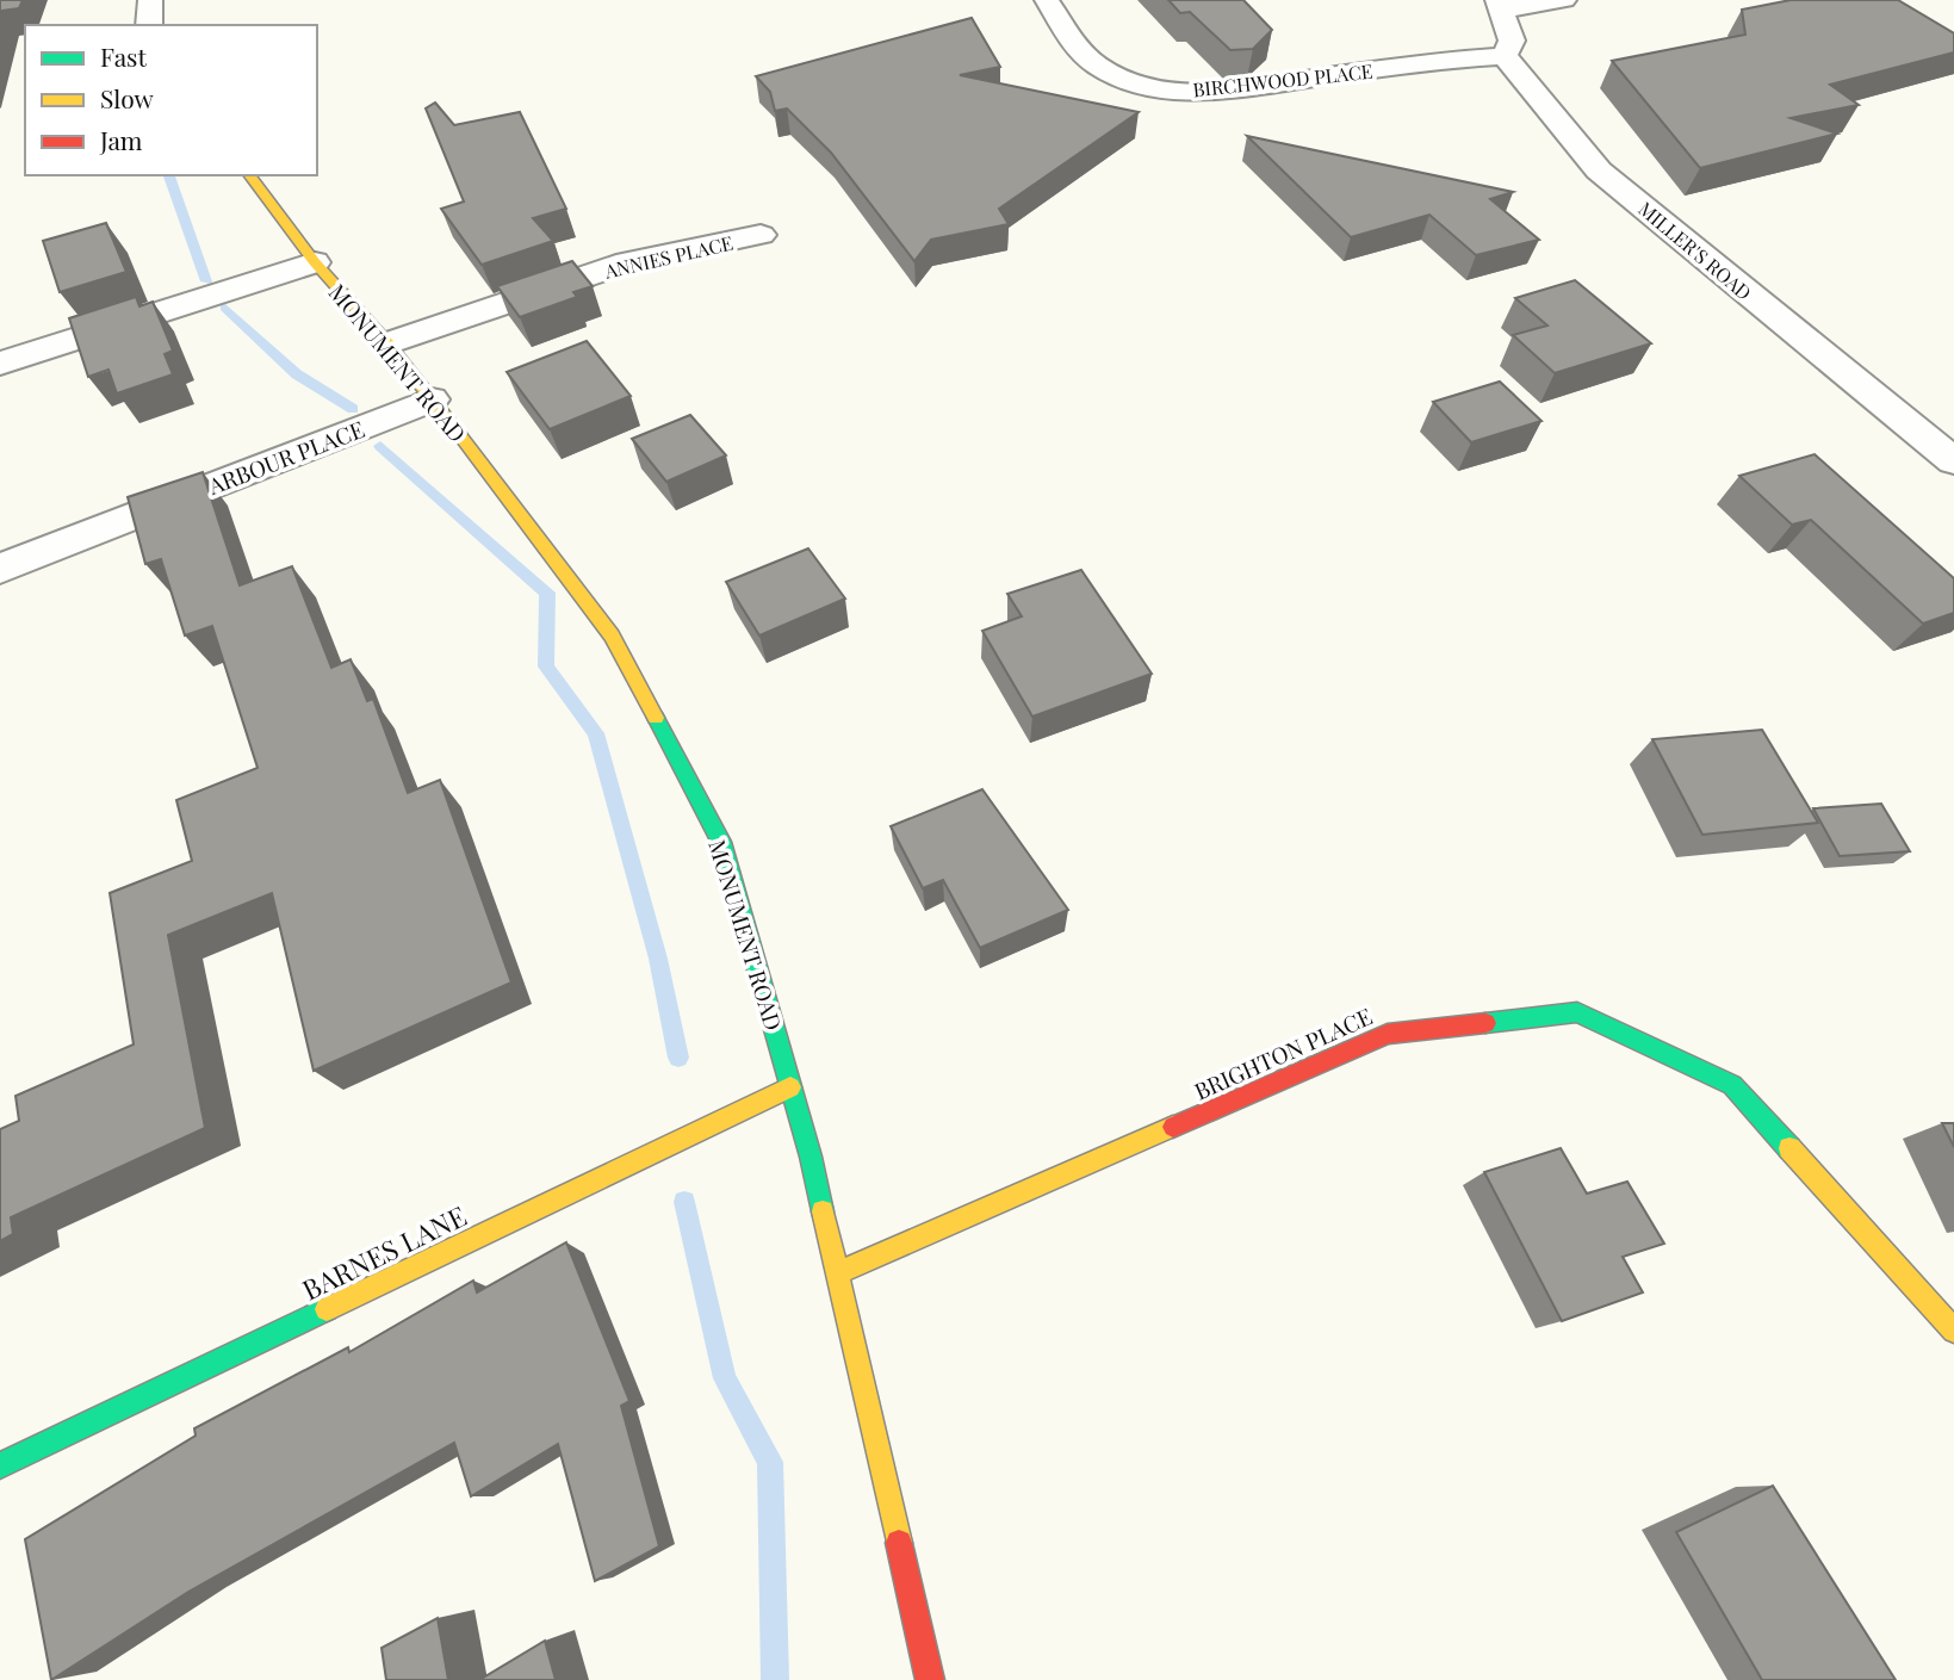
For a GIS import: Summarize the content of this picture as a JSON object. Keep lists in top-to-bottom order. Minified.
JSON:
{"streets":{"street":["BIRCHWOOD PLACE","MILLER'S ROAD","ANNIES PLACE","MONUMENT ROAD","ARBOUR PLACE","BRIGHTON PLACE","BARNES LANE"]},"crossings":[["BIRCHWOOD PLACE","MILLER'S ROAD"],["ANNIES PLACE","MONUMENT ROAD"],["MONUMENT ROAD","ARBOUR PLACE"],["MONUMENT ROAD","BRIGHTON PLACE"],["MONUMENT ROAD","BARNES LANE"]],"legend":["Fast","Slow","Jam"]}
